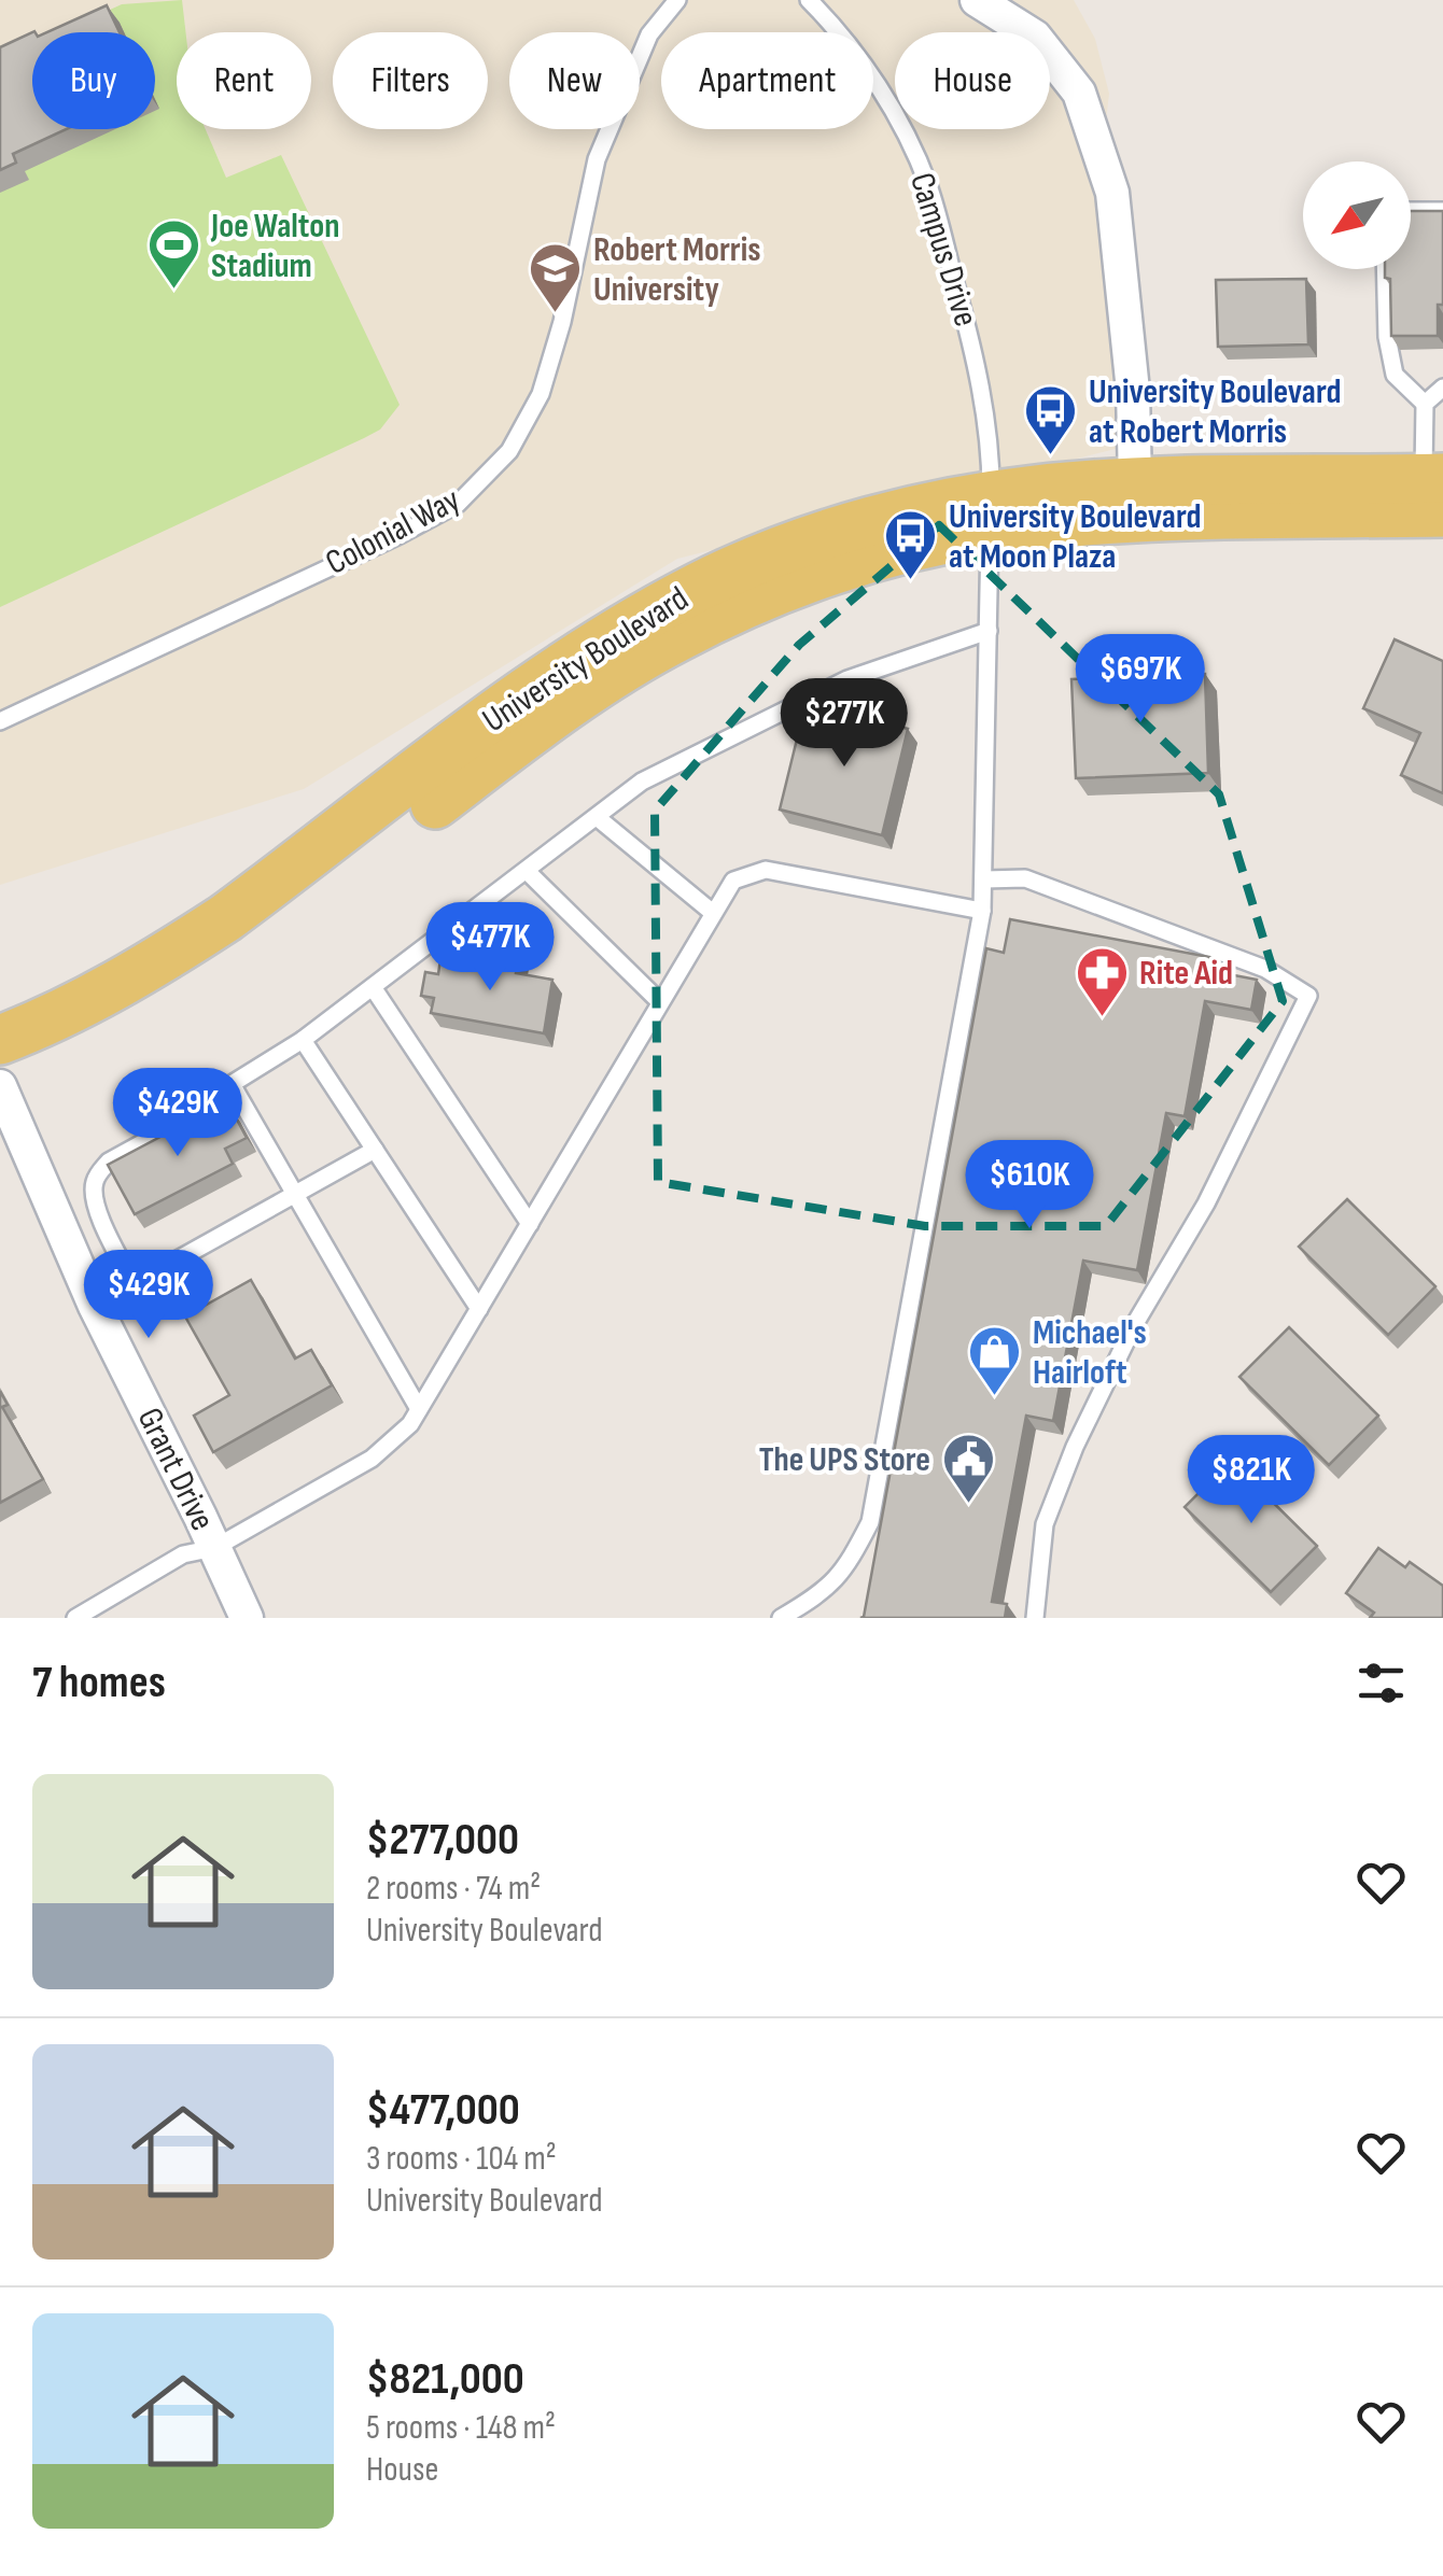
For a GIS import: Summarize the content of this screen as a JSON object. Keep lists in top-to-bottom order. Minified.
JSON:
{"streets":{"main road":["University Boulevard"],"street":["Grant Drive"],"lane":["Campus Drive","Colonial Way"]},"crossings":[["Campus Drive","University Boulevard"]],"places":{"sports":["Joe Walton Stadium"],"school or university":["Robert Morris University"],"bus stop":["University Boulevard at Robert Morris","University Boulevard at Moon Plaza"],"pharmacy":["Rite Aid"],"shop":["Michael's Hairloft"],"public building":["The UPS Store"]},"north":"bottom left","page":{"chip":["Buy","Rent","Filters","New","Apartment","House"],"price":["$697K","$277K","$477K","$429K","$610K","$429K","$821K"],"heading":"7 homes","list":[{"name":"$277,000","note":"2 rooms · 74 m² · University Boulevard"},{"name":"$477,000","note":"3 rooms · 104 m² · University Boulevard"},{"name":"$821,000","note":"5 rooms · 148 m² · House"}]}}
